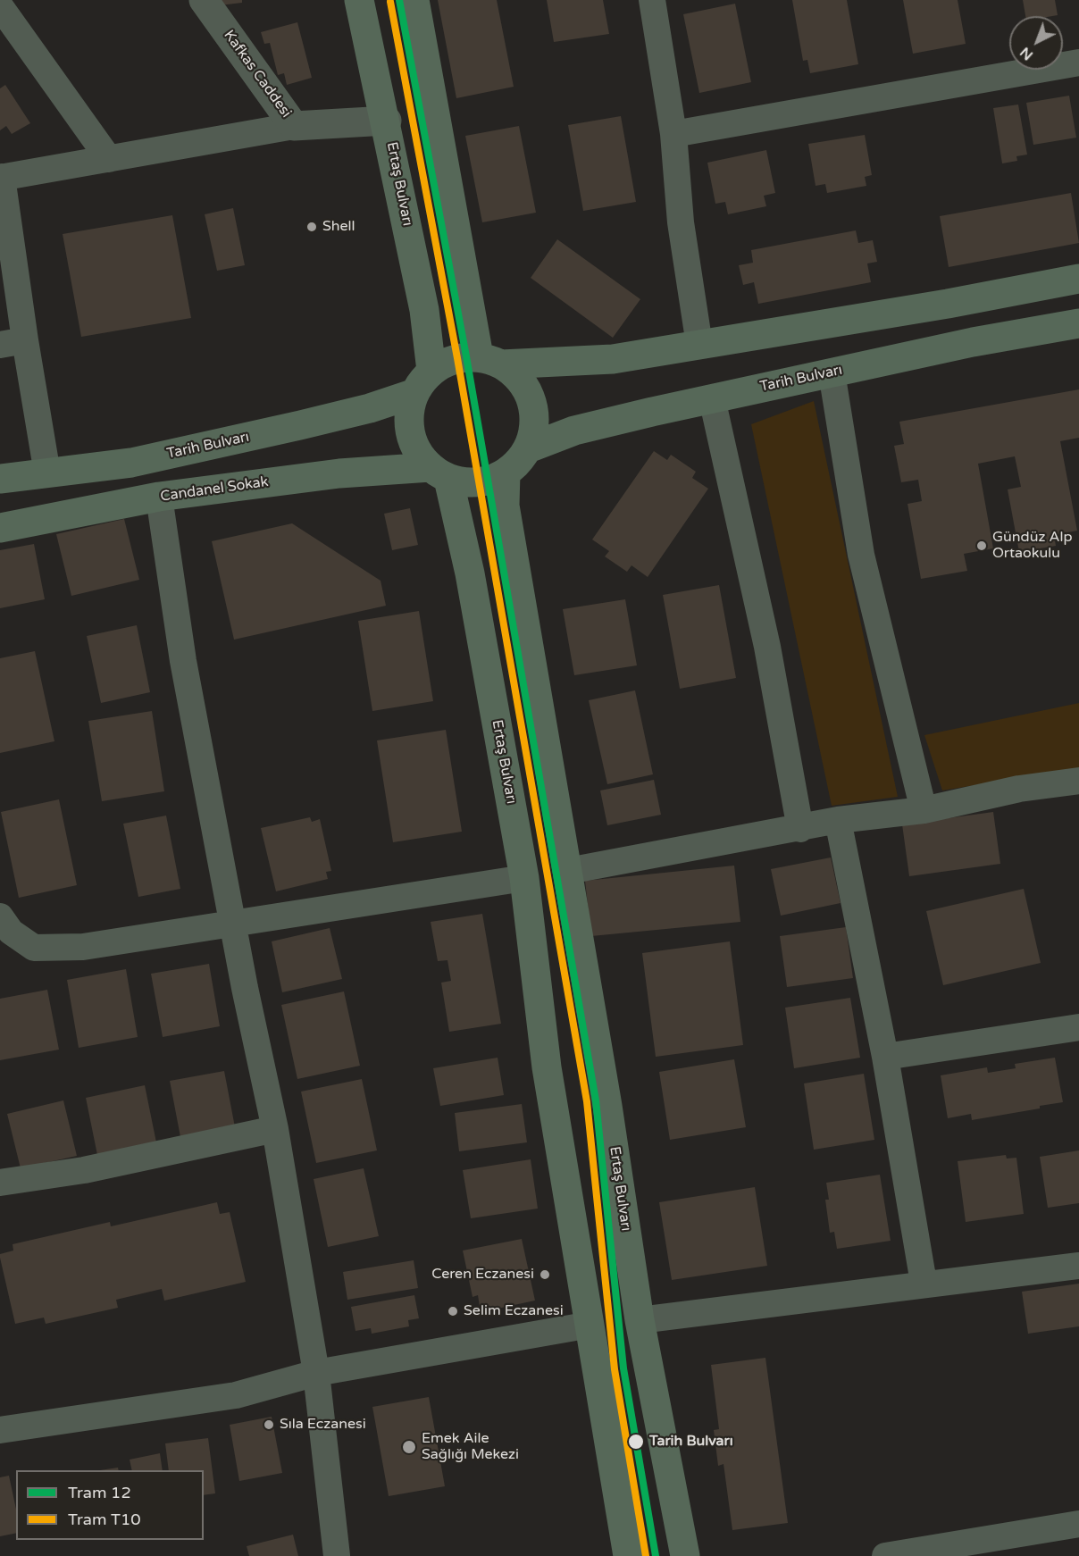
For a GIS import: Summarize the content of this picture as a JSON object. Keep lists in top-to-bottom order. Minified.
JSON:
{"streets":{"main road":["Ertaş Bulvarı","Tarih Bulvarı","Candanel Sokak"],"street":["Kafkas Caddesi"]},"crossings":[["Kafkas Caddesi","Ertaş Bulvarı"],["Ertaş Bulvarı","Tarih Bulvarı"],["Ertaş Bulvarı","Candanel Sokak"],["Tarih Bulvarı","Candanel Sokak"]],"places":["Shell","Gündüz Alp Ortaokulu","Ceren Eczanesi","Selim Eczanesi","Sıla Eczanesi","Tarih Bulvarı","Emek Aile Sağlığı Mekezi"],"lines":["tram line 12","tram line T10"],"legend":["Tram 12","Tram T10"],"north":"bottom left"}
